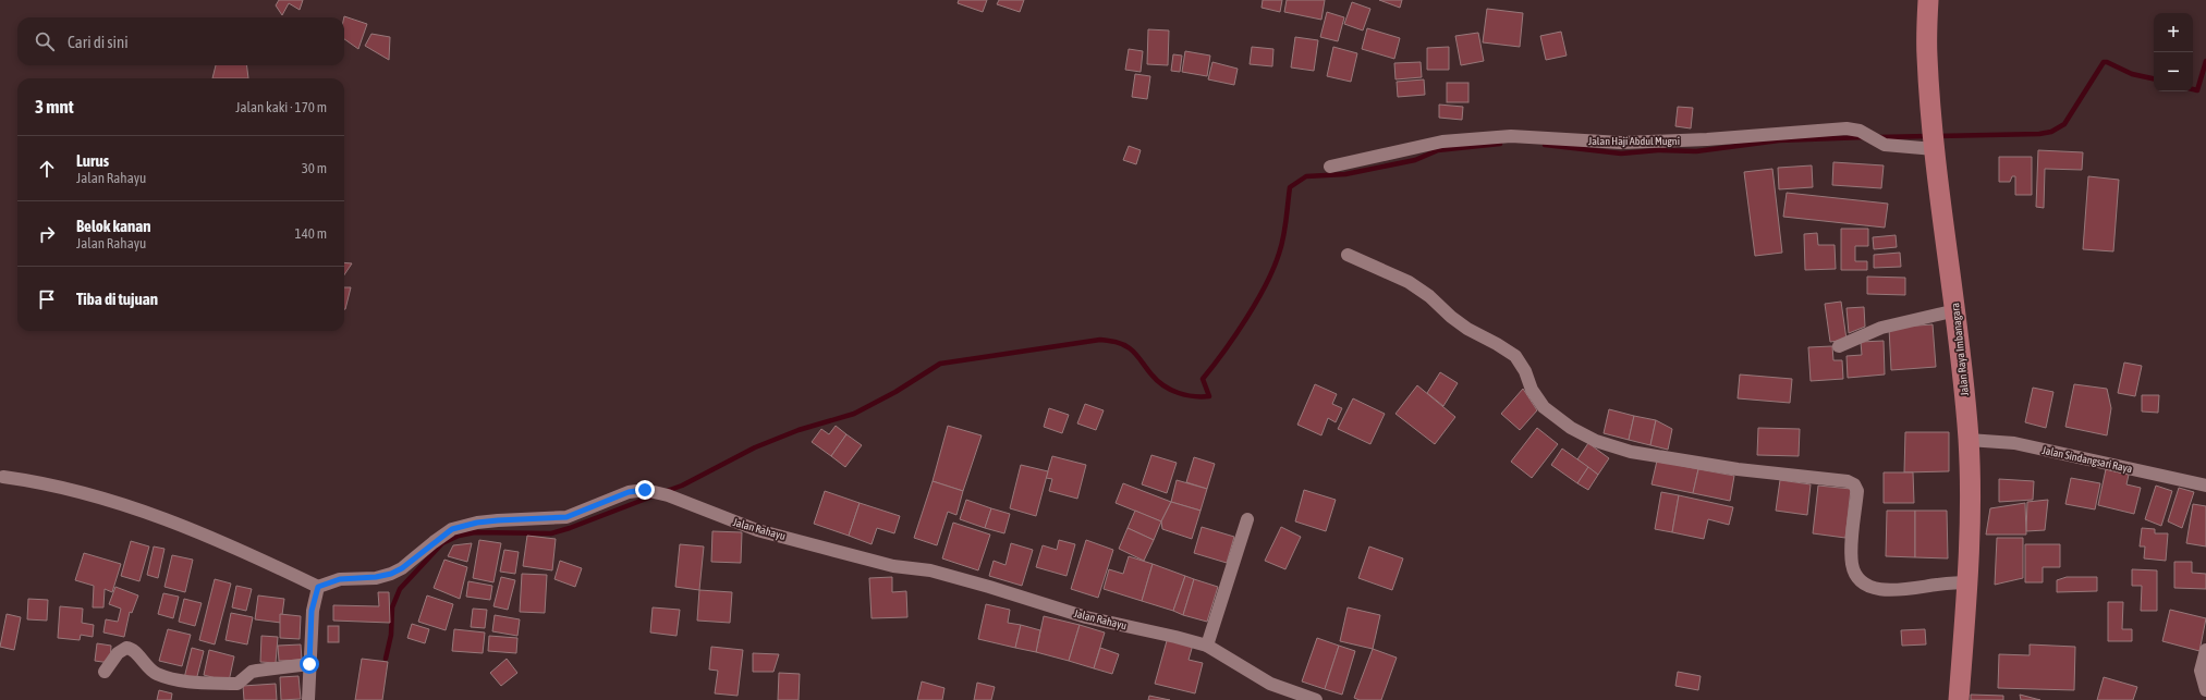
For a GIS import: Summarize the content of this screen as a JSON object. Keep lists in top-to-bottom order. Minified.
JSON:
{"streets":{"highway":["Jalan Raya Imbanagara"],"street":["Jalan Haji Abdul Mugni","Jalan Sindangsari Raya","Jalan Rahayu"]},"crossings":[["Jalan Haji Abdul Mugni","Jalan Raya Imbanagara"],["Jalan Raya Imbanagara","Jalan Sindangsari Raya"]],"page":{"map_buttons":["+","−"],"search":"Cari di sini","heading":["3 mnt","Jalan kaki · 170 m"],"list":[["Lurus","Jalan Rahayu","30 m"],["Belok kanan","Jalan Rahayu","140 m"],"Tiba di tujuan"]}}
